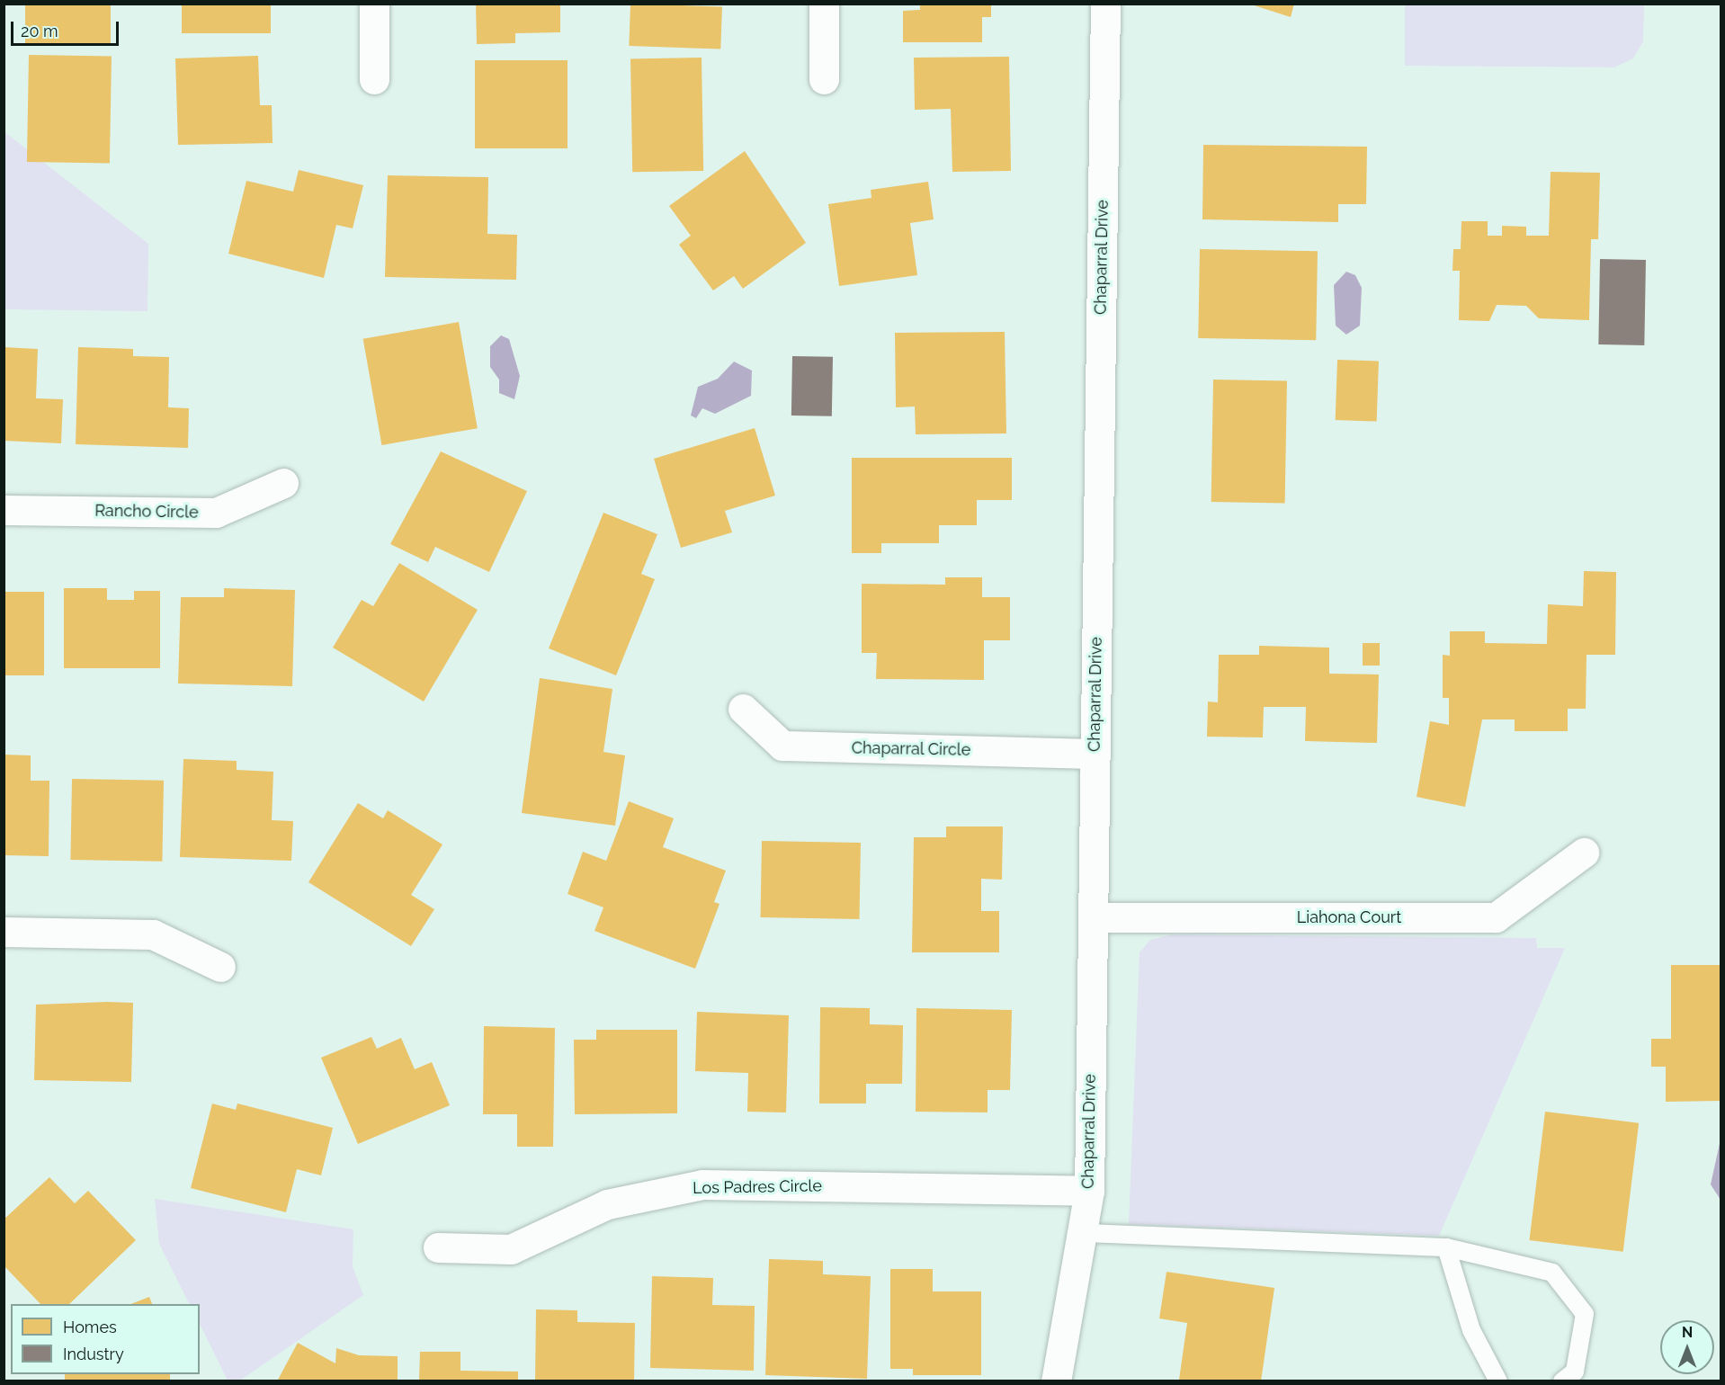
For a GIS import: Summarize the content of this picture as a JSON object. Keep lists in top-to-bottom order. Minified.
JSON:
{"streets":{"street":["Chaparral Drive","Rancho Circle","Chaparral Circle","Liahona Court","Los Padres Circle"]},"crossings":[["Chaparral Drive","Chaparral Circle"],["Chaparral Drive","Liahona Court"],["Chaparral Drive","Los Padres Circle"]],"legend":["Homes","Industry"],"scale_bar":"20 m","north":"top"}
